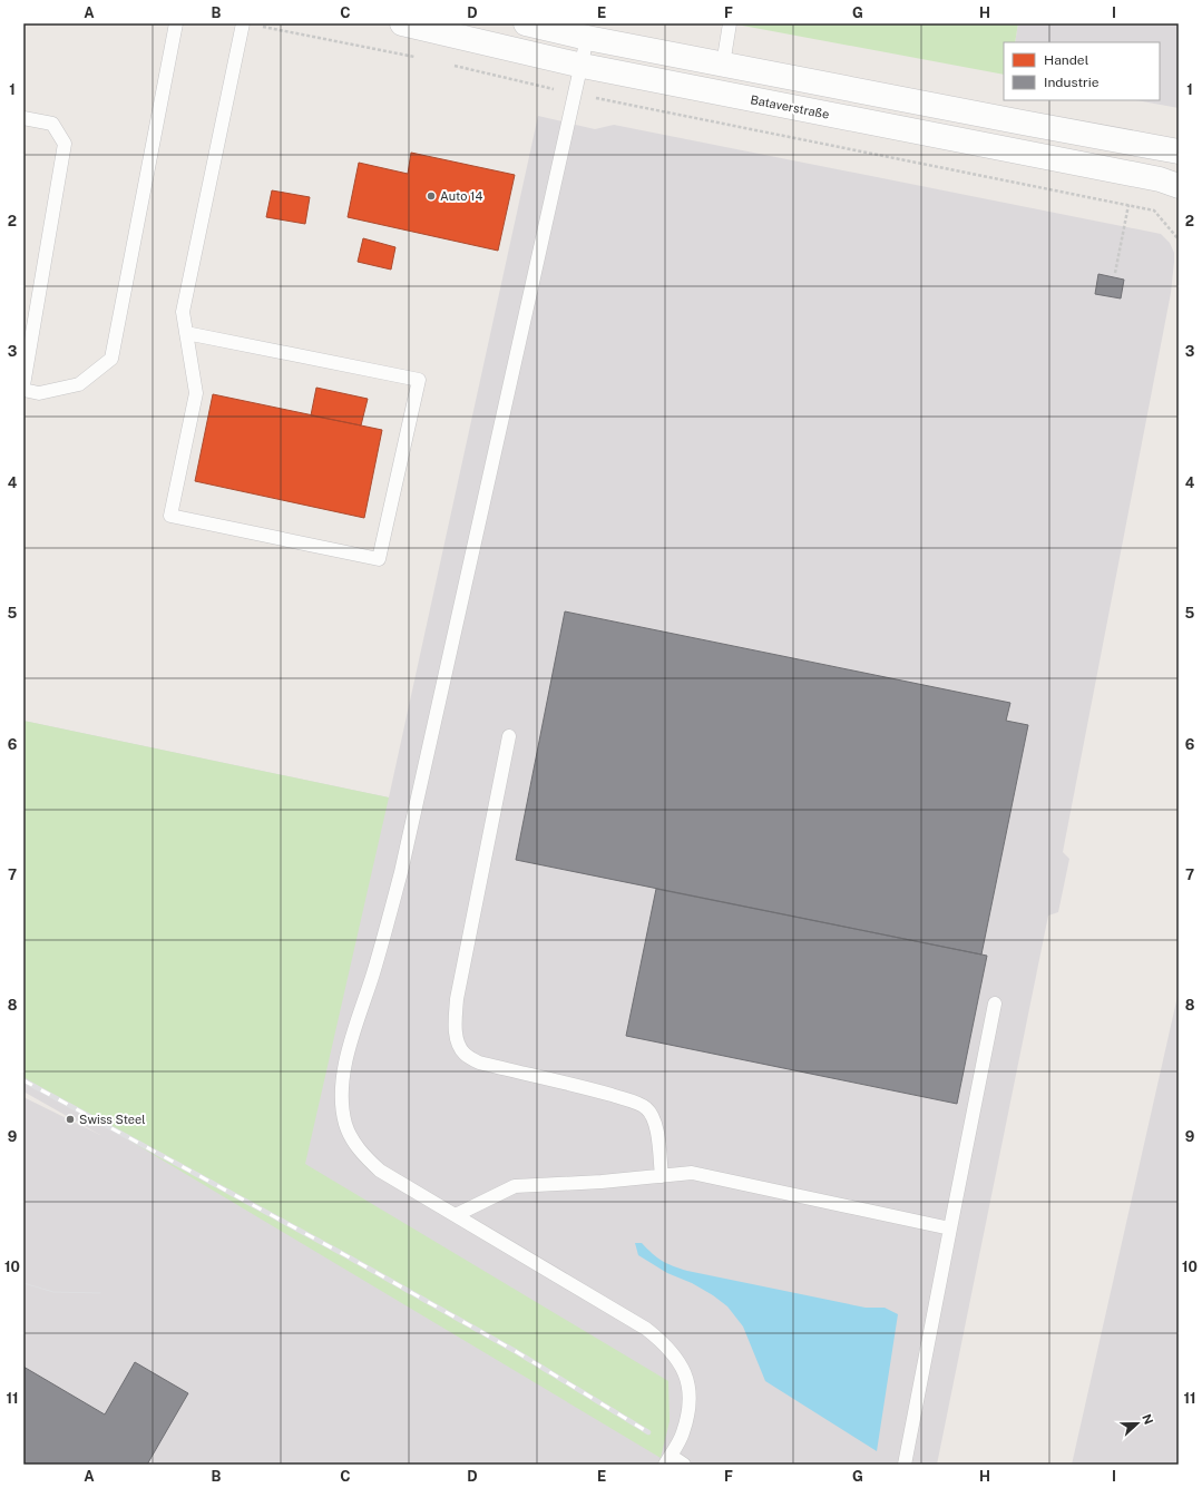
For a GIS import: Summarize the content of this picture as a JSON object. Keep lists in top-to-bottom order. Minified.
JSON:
{"streets":{"street":["Bataverstraße"]},"places":["Auto 14","Swiss Steel"],"legend":["Handel","Industrie"],"north":"right","grid":{"columns":["A","B","C","D","E","F","G","H","I"],"rows":["1","2","3","4","5","6","7","8","9","10","11"]}}
